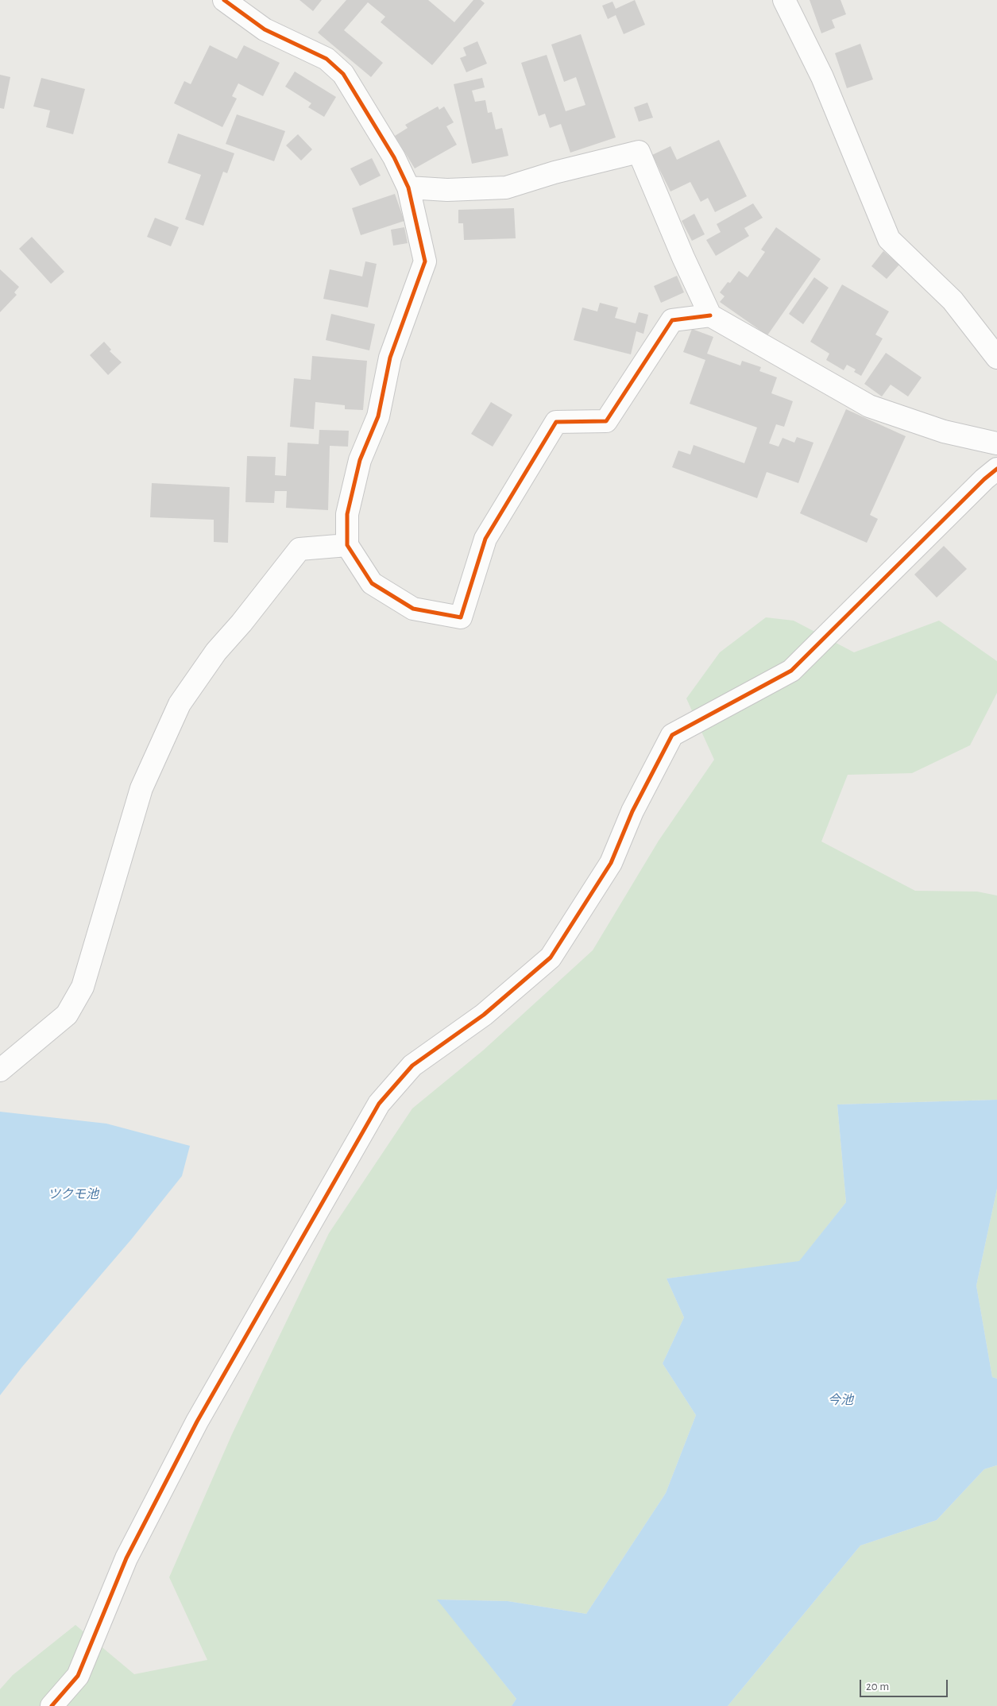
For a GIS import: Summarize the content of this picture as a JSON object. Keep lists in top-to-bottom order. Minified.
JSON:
{"water":["ツクモ池","今池"],"scale_bar":"20 m"}
